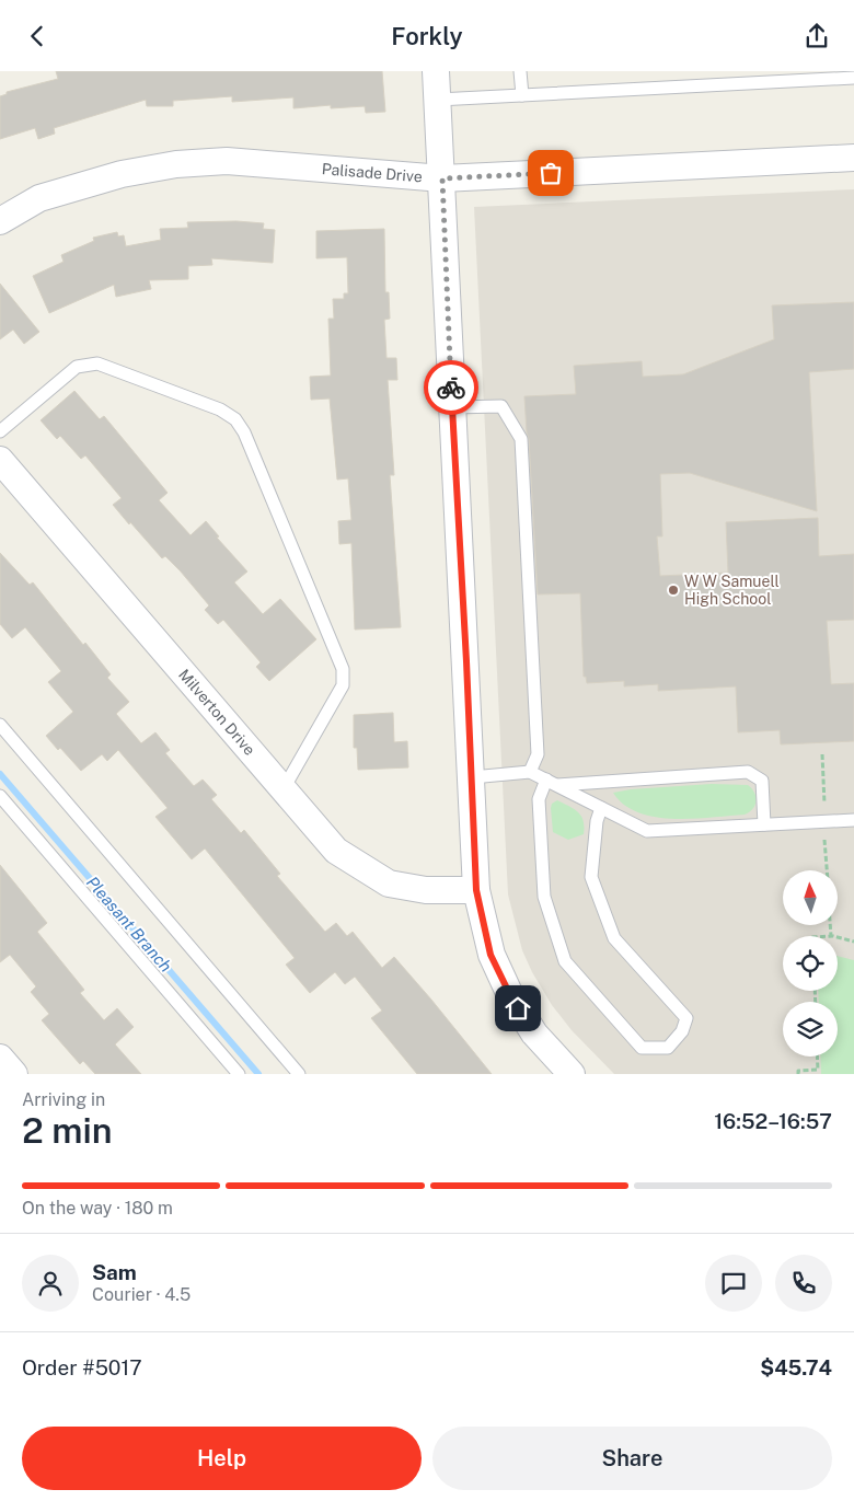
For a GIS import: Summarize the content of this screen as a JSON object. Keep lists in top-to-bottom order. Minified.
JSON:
{"streets":{"street":["Palisade Drive","Milverton Drive"]},"water":["Pleasant Branch"],"places":["W W Samuell High School"],"north":"top","page":{"header":"Forkly","heading":["2 min","Arriving in","16:52–16:57"],"panel":["Sam","Courier · 4.5","Order #5017","$45.74"],"bar":"On the way · 180 m","buttons":["Help","Share"]}}
